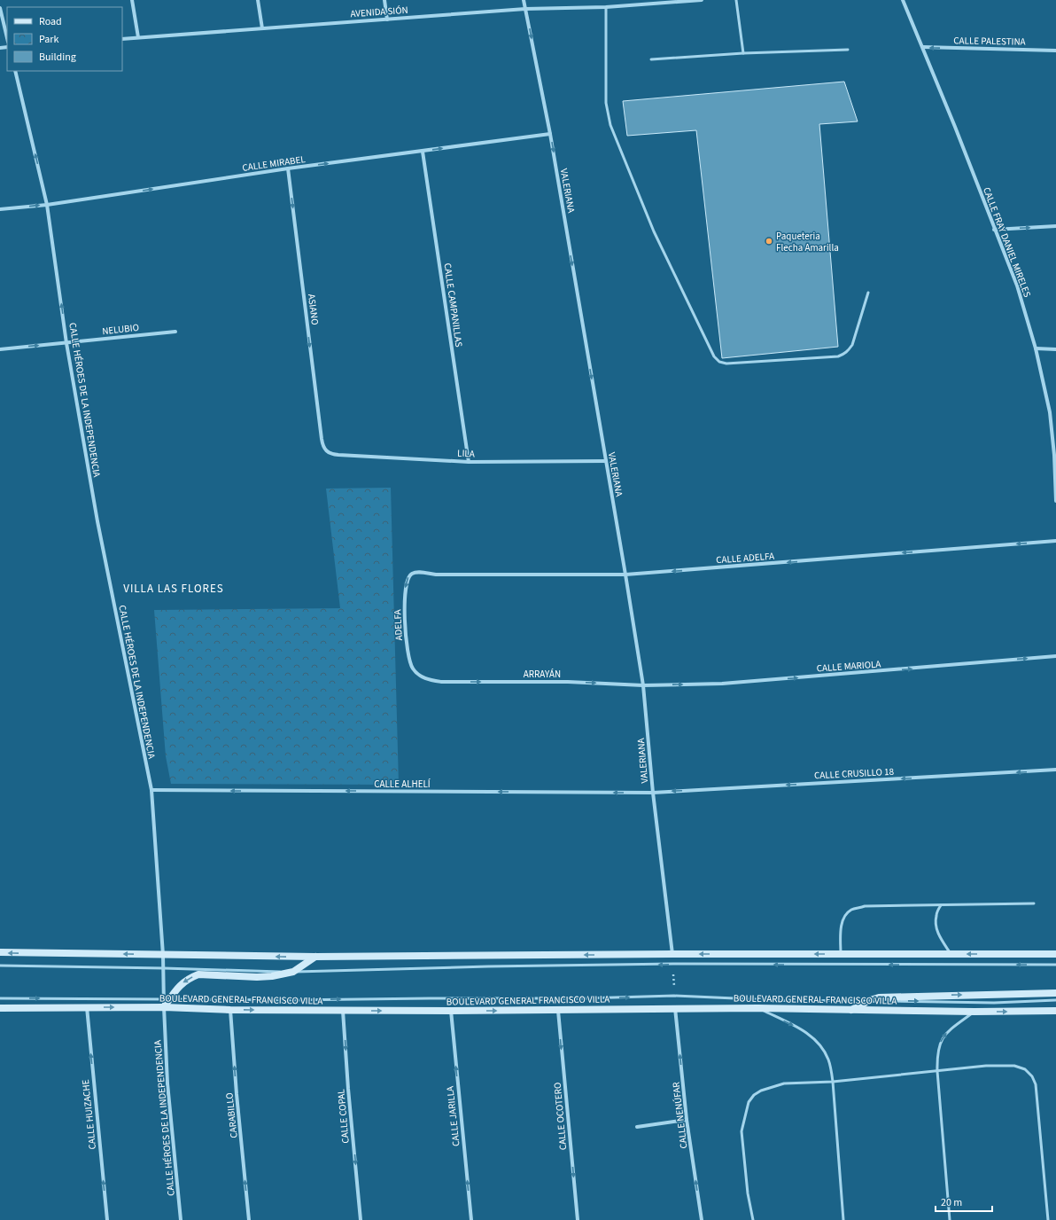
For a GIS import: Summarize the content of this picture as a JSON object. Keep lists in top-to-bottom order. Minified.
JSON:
{"streets":{"main road":["BOULEVARD GENERAL FRANCISCO VILLA"],"street":["AVENIDA SIÓN","CALLE PALESTINA","CALLE MIRABEL","VALERIANA","CALLE FRAY DANIEL MIRELES","CALLE CAMPANILLAS","ASIANO","NELUBIO","CALLE HÉROES DE LA INDEPENDENCIA","LILA","CALLE ADELFA","ADELFA","CALLE MARIOLA","ARRAYÁN","CALLE CRUSILLO 18","CALLE ALHELÍ","CALLE HUIZACHE","CARABILLO","CALLE NENÚFAR","CALLE COPAL","CALLE JARILLA","CALLE OCOTERO"]},"crossings":[["AVENIDA SIÓN","VALERIANA"],["CALLE PALESTINA","CALLE FRAY DANIEL MIRELES"],["CALLE MIRABEL","VALERIANA"],["CALLE MIRABEL","CALLE CAMPANILLAS"],["CALLE MIRABEL","ASIANO"],["CALLE MIRABEL","CALLE HÉROES DE LA INDEPENDENCIA"],["VALERIANA","LILA"],["VALERIANA","CALLE ADELFA"],["VALERIANA","CALLE MARIOLA"],["VALERIANA","ARRAYÁN"],["VALERIANA","CALLE CRUSILLO 18"],["VALERIANA","CALLE ALHELÍ"],["CALLE CAMPANILLAS","LILA"],["ASIANO","LILA"],["NELUBIO","CALLE HÉROES DE LA INDEPENDENCIA"],["CALLE HÉROES DE LA INDEPENDENCIA","CALLE ALHELÍ"],["CALLE HÉROES DE LA INDEPENDENCIA","BOULEVARD GENERAL FRANCISCO VILLA"],["CALLE ADELFA","ADELFA"],["ADELFA","ARRAYÁN"],["CALLE MARIOLA","ARRAYÁN"],["CALLE CRUSILLO 18","CALLE ALHELÍ"],["BOULEVARD GENERAL FRANCISCO VILLA","CALLE HUIZACHE"],["BOULEVARD GENERAL FRANCISCO VILLA","CARABILLO"],["BOULEVARD GENERAL FRANCISCO VILLA","CALLE NENÚFAR"],["BOULEVARD GENERAL FRANCISCO VILLA","CALLE COPAL"],["BOULEVARD GENERAL FRANCISCO VILLA","CALLE JARILLA"],["BOULEVARD GENERAL FRANCISCO VILLA","CALLE OCOTERO"]],"one_way":["CALLE PALESTINA","CALLE MIRABEL","VALERIANA","ASIANO","NELUBIO","CALLE ADELFA","CALLE MARIOLA","ARRAYÁN","CALLE CRUSILLO 18","CALLE ALHELÍ","CALLE HUIZACHE","CARABILLO","CALLE NENÚFAR","CALLE COPAL","CALLE JARILLA","CALLE OCOTERO"],"districts":["VILLA LAS FLORES"],"places":["Paqueteria Flecha Amarilla"],"legend":["Road","Park","Building"],"scale_bar":"20 m"}
